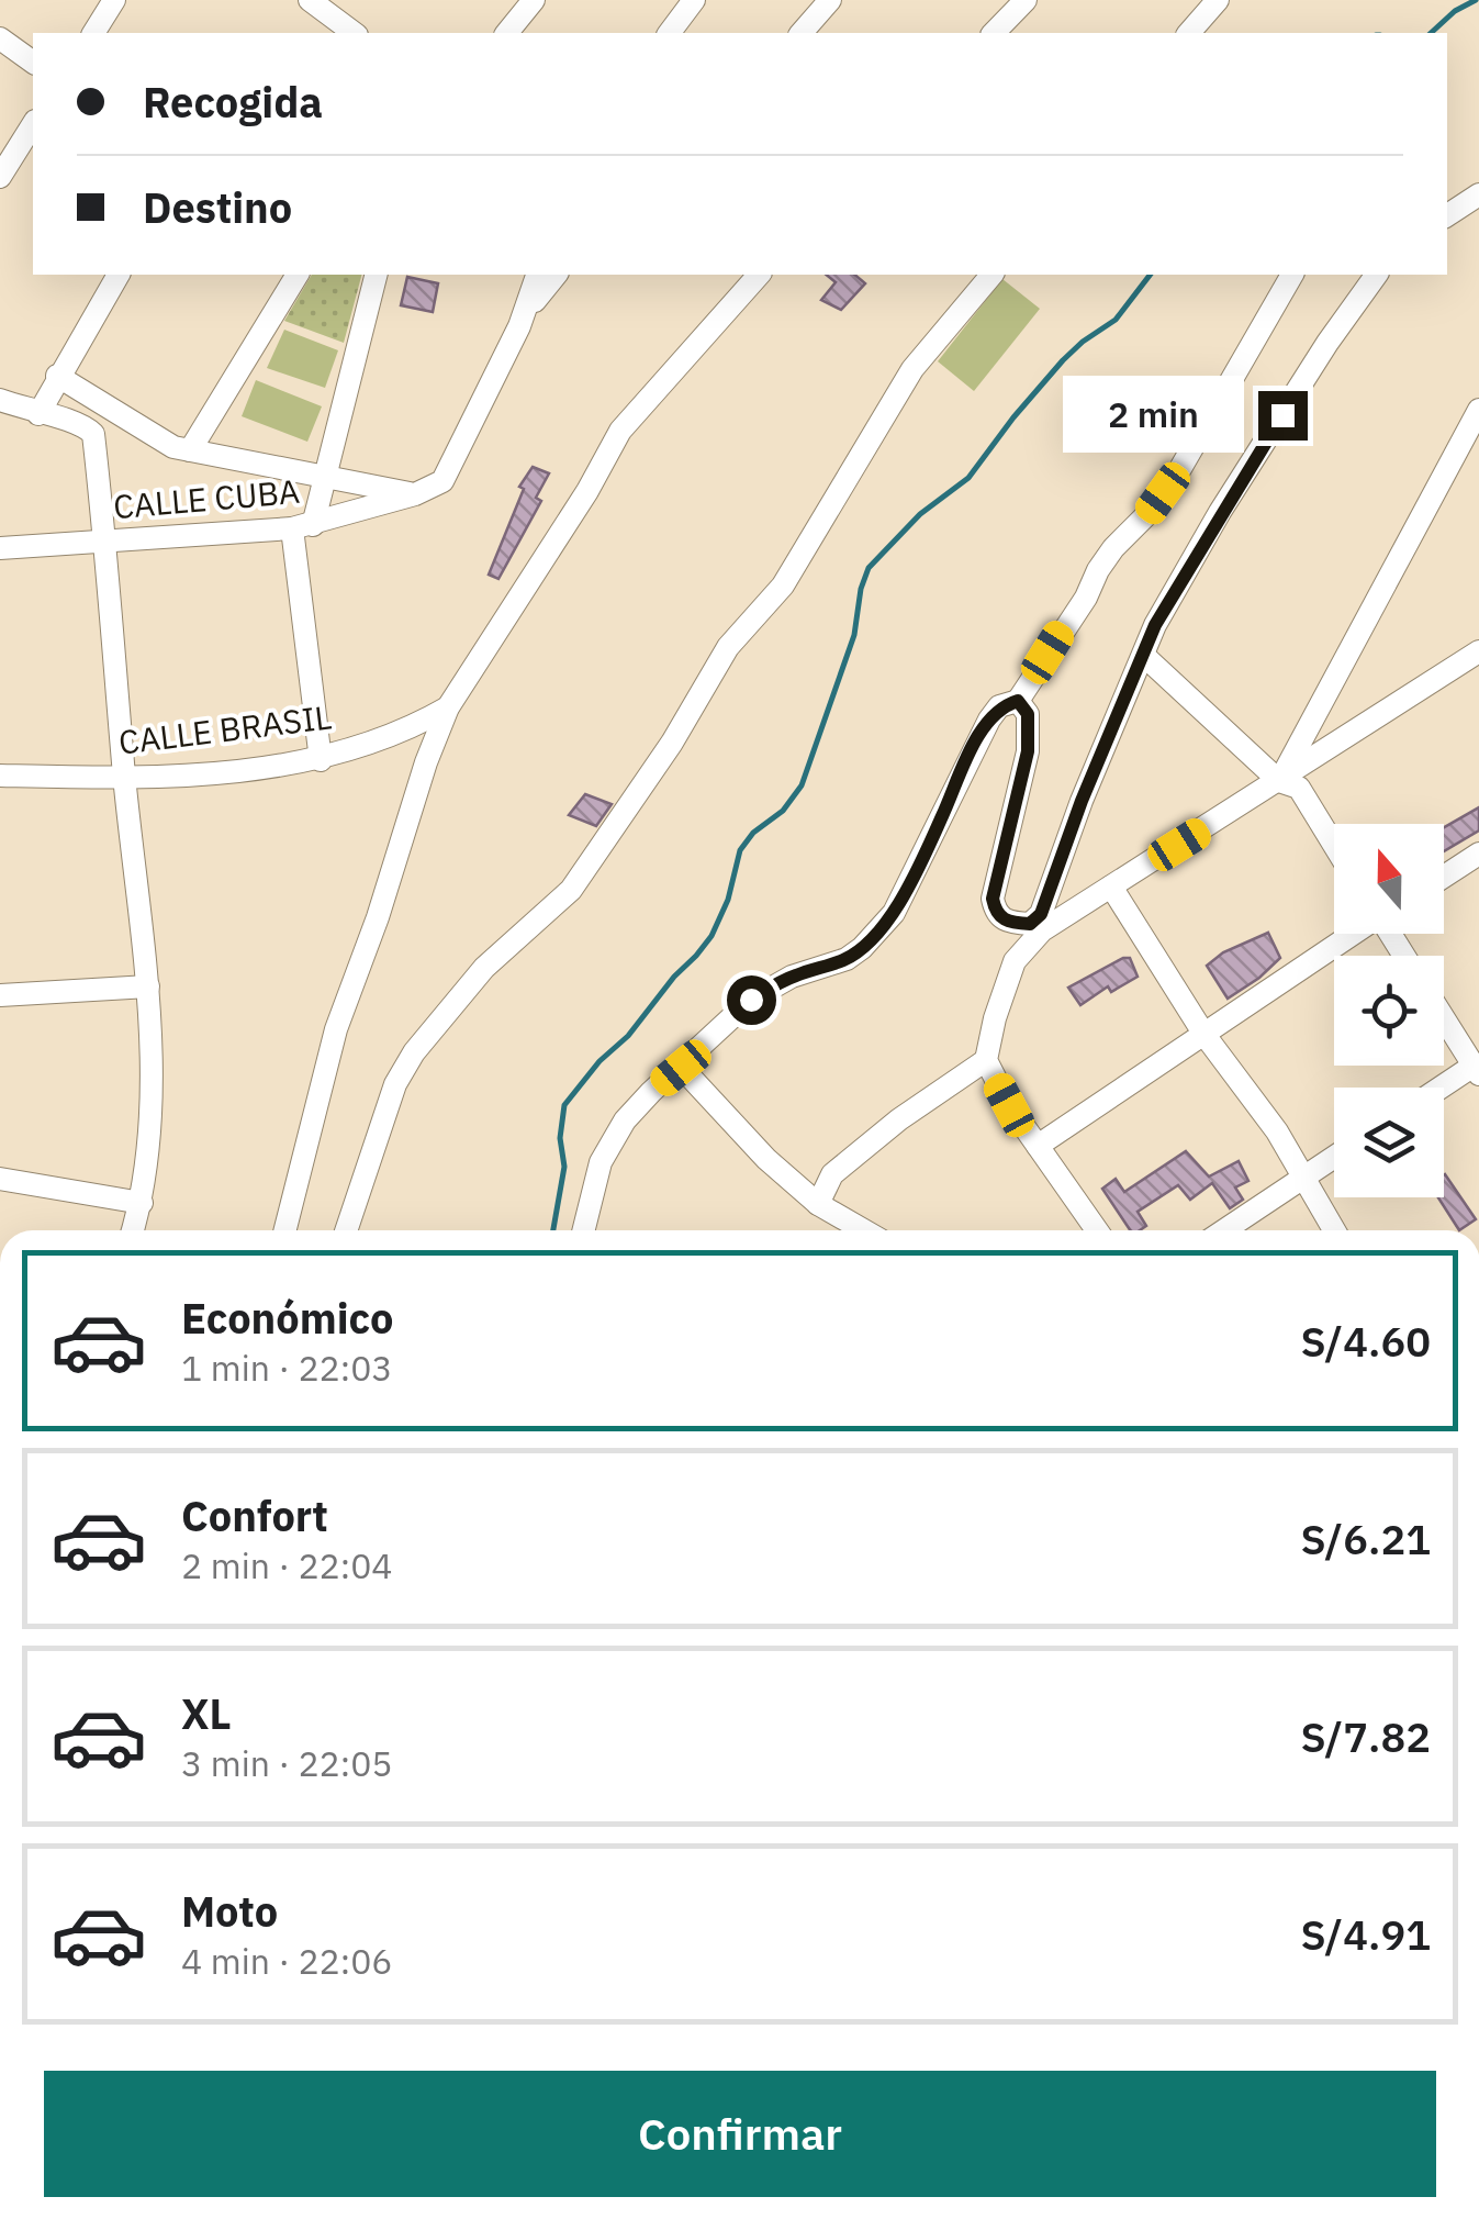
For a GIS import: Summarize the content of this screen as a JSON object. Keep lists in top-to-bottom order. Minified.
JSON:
{"streets":{"street":["CALLE CUBA","CALLE BRASIL"]},"north":"top","page":{"banner":["Recogida","Destino"],"bubble":"2 min","list":[{"name":"Económico","note":"1 min · 22:03","value":"S/4.60"},{"name":"Confort","note":"2 min · 22:04","value":"S/6.21"},{"name":"XL","note":"3 min · 22:05","value":"S/7.82"},{"name":"Moto","note":"4 min · 22:06","value":"S/4.91"}],"buttons":"Confirmar"}}
